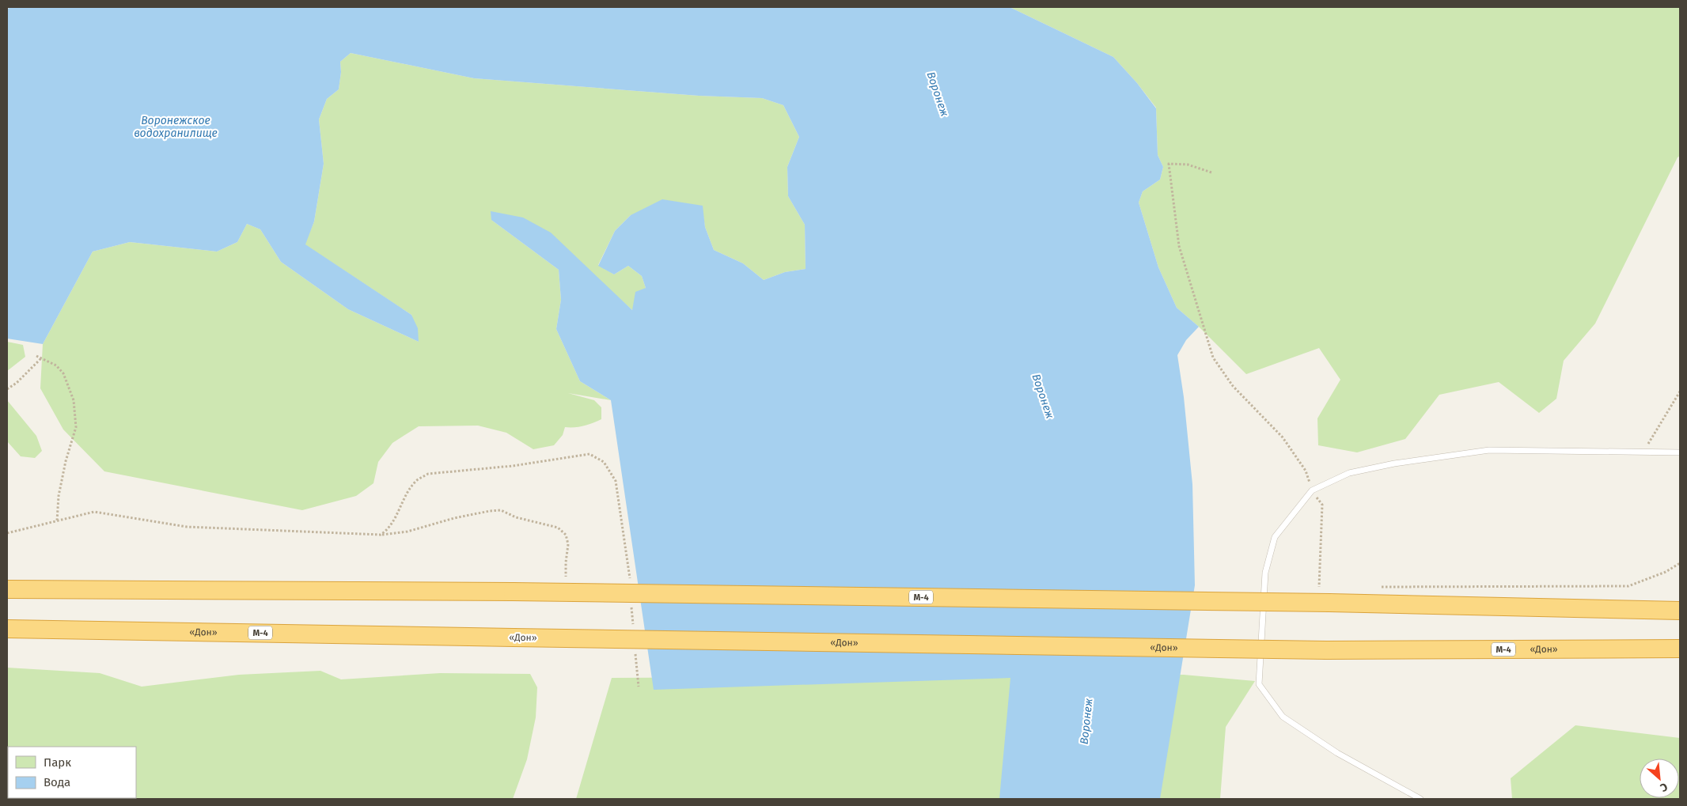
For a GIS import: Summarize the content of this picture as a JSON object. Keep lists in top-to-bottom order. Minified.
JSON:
{"streets":{"highway":["М-4","«Дон»"]},"water":["Воронеж","Воронежское водохранилище"],"legend":["Парк","Вода"],"north":"bottom right"}
